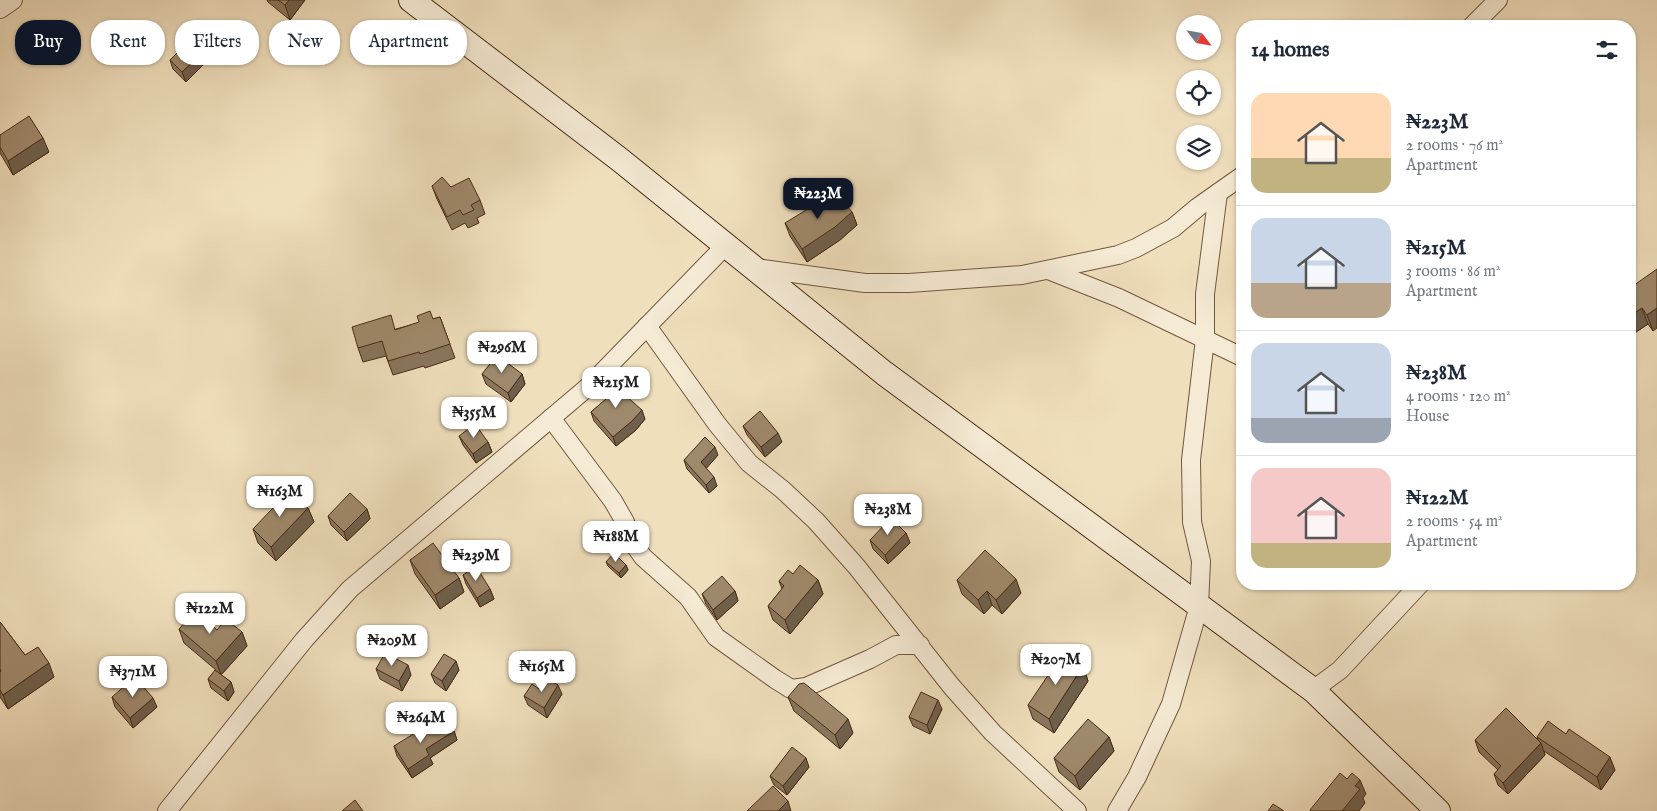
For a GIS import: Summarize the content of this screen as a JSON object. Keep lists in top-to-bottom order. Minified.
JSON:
{"north":"bottom right","page":{"chip":["Buy","Rent","Filters","New","Apartment"],"heading":"14 homes","list":[{"name":"₦223M","note":"2 rooms · 76 m² · Apartment"},{"name":"₦215M","note":"3 rooms · 86 m² · Apartment"},{"name":"₦238M","note":"4 rooms · 120 m² · House"},{"name":"₦122M","note":"2 rooms · 54 m² · Apartment"}],"price":["₦223M","₦296M","₦215M","₦355M","₦163M","₦238M","₦188M","₦239M","₦122M","₦209M","₦207M","₦165M","₦371M","₦264M"]}}
